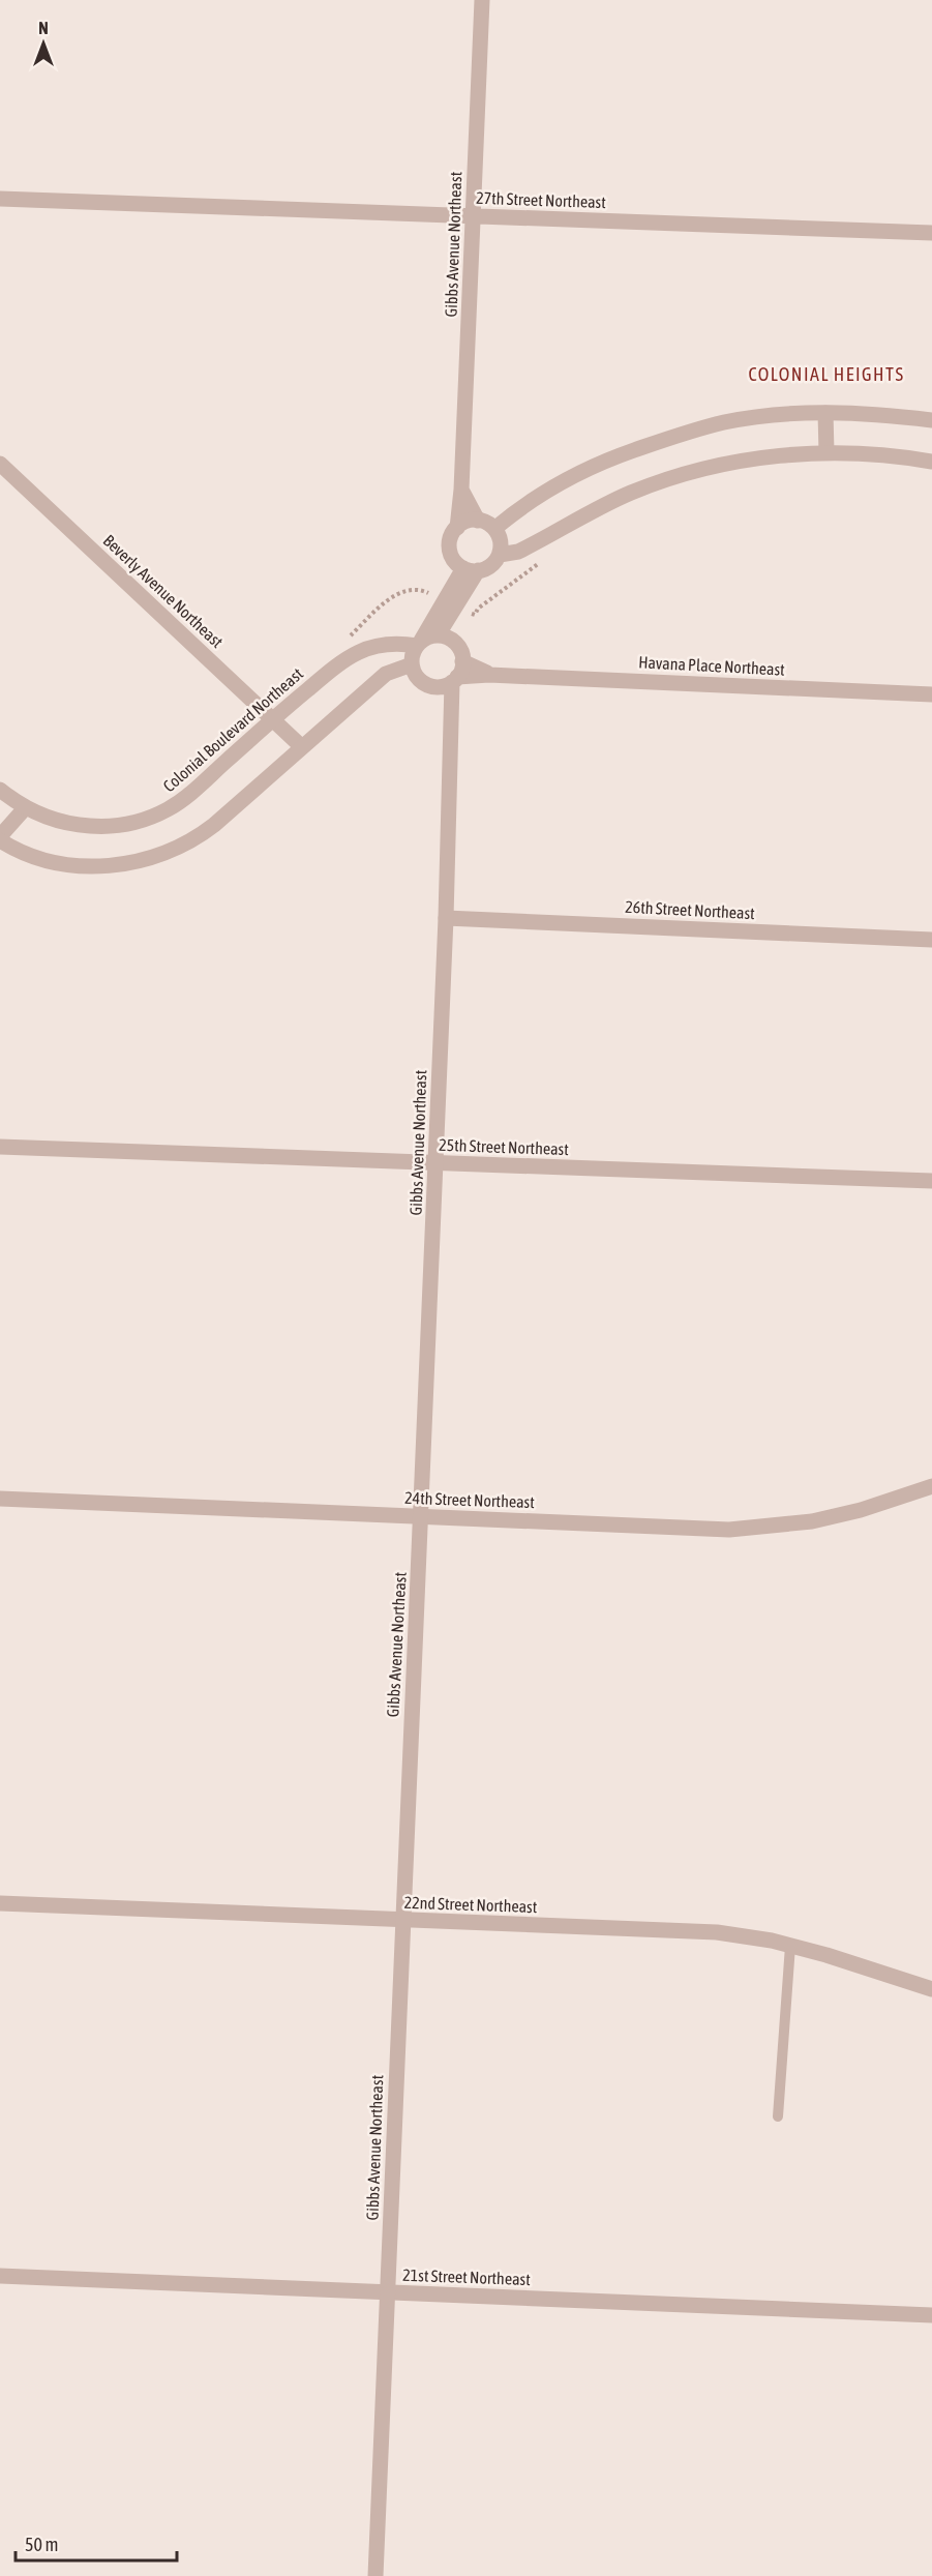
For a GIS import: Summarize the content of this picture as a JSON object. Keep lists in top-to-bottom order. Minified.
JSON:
{"streets":{"street":["27th Street Northeast","Gibbs Avenue Northeast","Beverly Avenue Northeast","Havana Place Northeast","Colonial Boulevard Northeast","26th Street Northeast","25th Street Northeast","24th Street Northeast","22nd Street Northeast","21st Street Northeast"]},"crossings":[["27th Street Northeast","Gibbs Avenue Northeast"],["Gibbs Avenue Northeast","Havana Place Northeast"],["Gibbs Avenue Northeast","Colonial Boulevard Northeast"],["Gibbs Avenue Northeast","26th Street Northeast"],["Gibbs Avenue Northeast","25th Street Northeast"],["Gibbs Avenue Northeast","24th Street Northeast"],["Gibbs Avenue Northeast","22nd Street Northeast"],["Gibbs Avenue Northeast","21st Street Northeast"],["Beverly Avenue Northeast","Colonial Boulevard Northeast"],["Havana Place Northeast","Colonial Boulevard Northeast"]],"districts":["COLONIAL HEIGHTS"],"scale_bar":"50 m","north":"top"}
